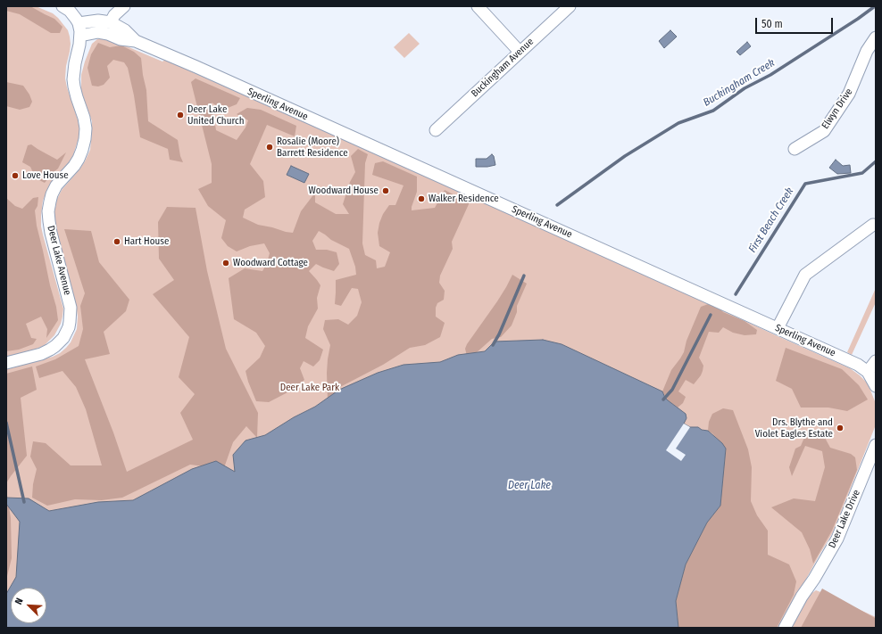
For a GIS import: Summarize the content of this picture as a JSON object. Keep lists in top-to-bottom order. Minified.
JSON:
{"streets":{"street":["Buckingham Avenue","Sperling Avenue","Elwyn Drive","Deer Lake Avenue","Deer Lake Drive"]},"crossings":[["Sperling Avenue","Deer Lake Avenue"]],"water":["Buckingham Creek","First Beach Creek","Deer Lake"],"parks":["Deer Lake Park"],"places":["Deer Lake United Church","Rosalie (Moore) Barrett Residence","Love House","Woodward House","Walker Residence","Hart House","Woodward Cottage","Drs. Blythe and Violet Eagles Estate"],"scale_bar":"50 m","north":"top left"}
